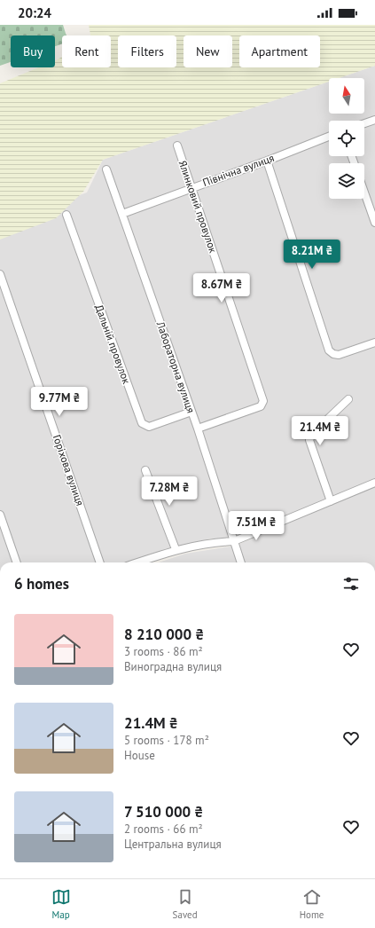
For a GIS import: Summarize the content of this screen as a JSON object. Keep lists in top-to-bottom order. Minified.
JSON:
{"streets":{"street":["Північна вулиця","Ялинковий провулок","Дальній провулок","Лабораторна вулиця","Горіхова вулиця"]},"crossings":[["Північна вулиця","Ялинковий провулок"],["Північна вулиця","Лабораторна вулиця"],["Ялинковий провулок","Лабораторна вулиця"],["Дальній провулок","Лабораторна вулиця"]],"north":"top","page":{"status":"20:24","chip":["Buy","Rent","Filters","New","Apartment"],"price":["8.21M ₴","8.67M ₴","9.77M ₴","21.4M ₴","7.28M ₴","7.51M ₴"],"heading":"6 homes","list":[{"name":"8 210 000 ₴","note":"3 rooms · 86 m² · Виноградна вулиця"},{"name":"21.4M ₴","note":"5 rooms · 178 m² · House"},{"name":"7 510 000 ₴","note":"2 rooms · 66 m² · Центральна вулиця"}],"tabs":["Map","Saved","Home"]}}
